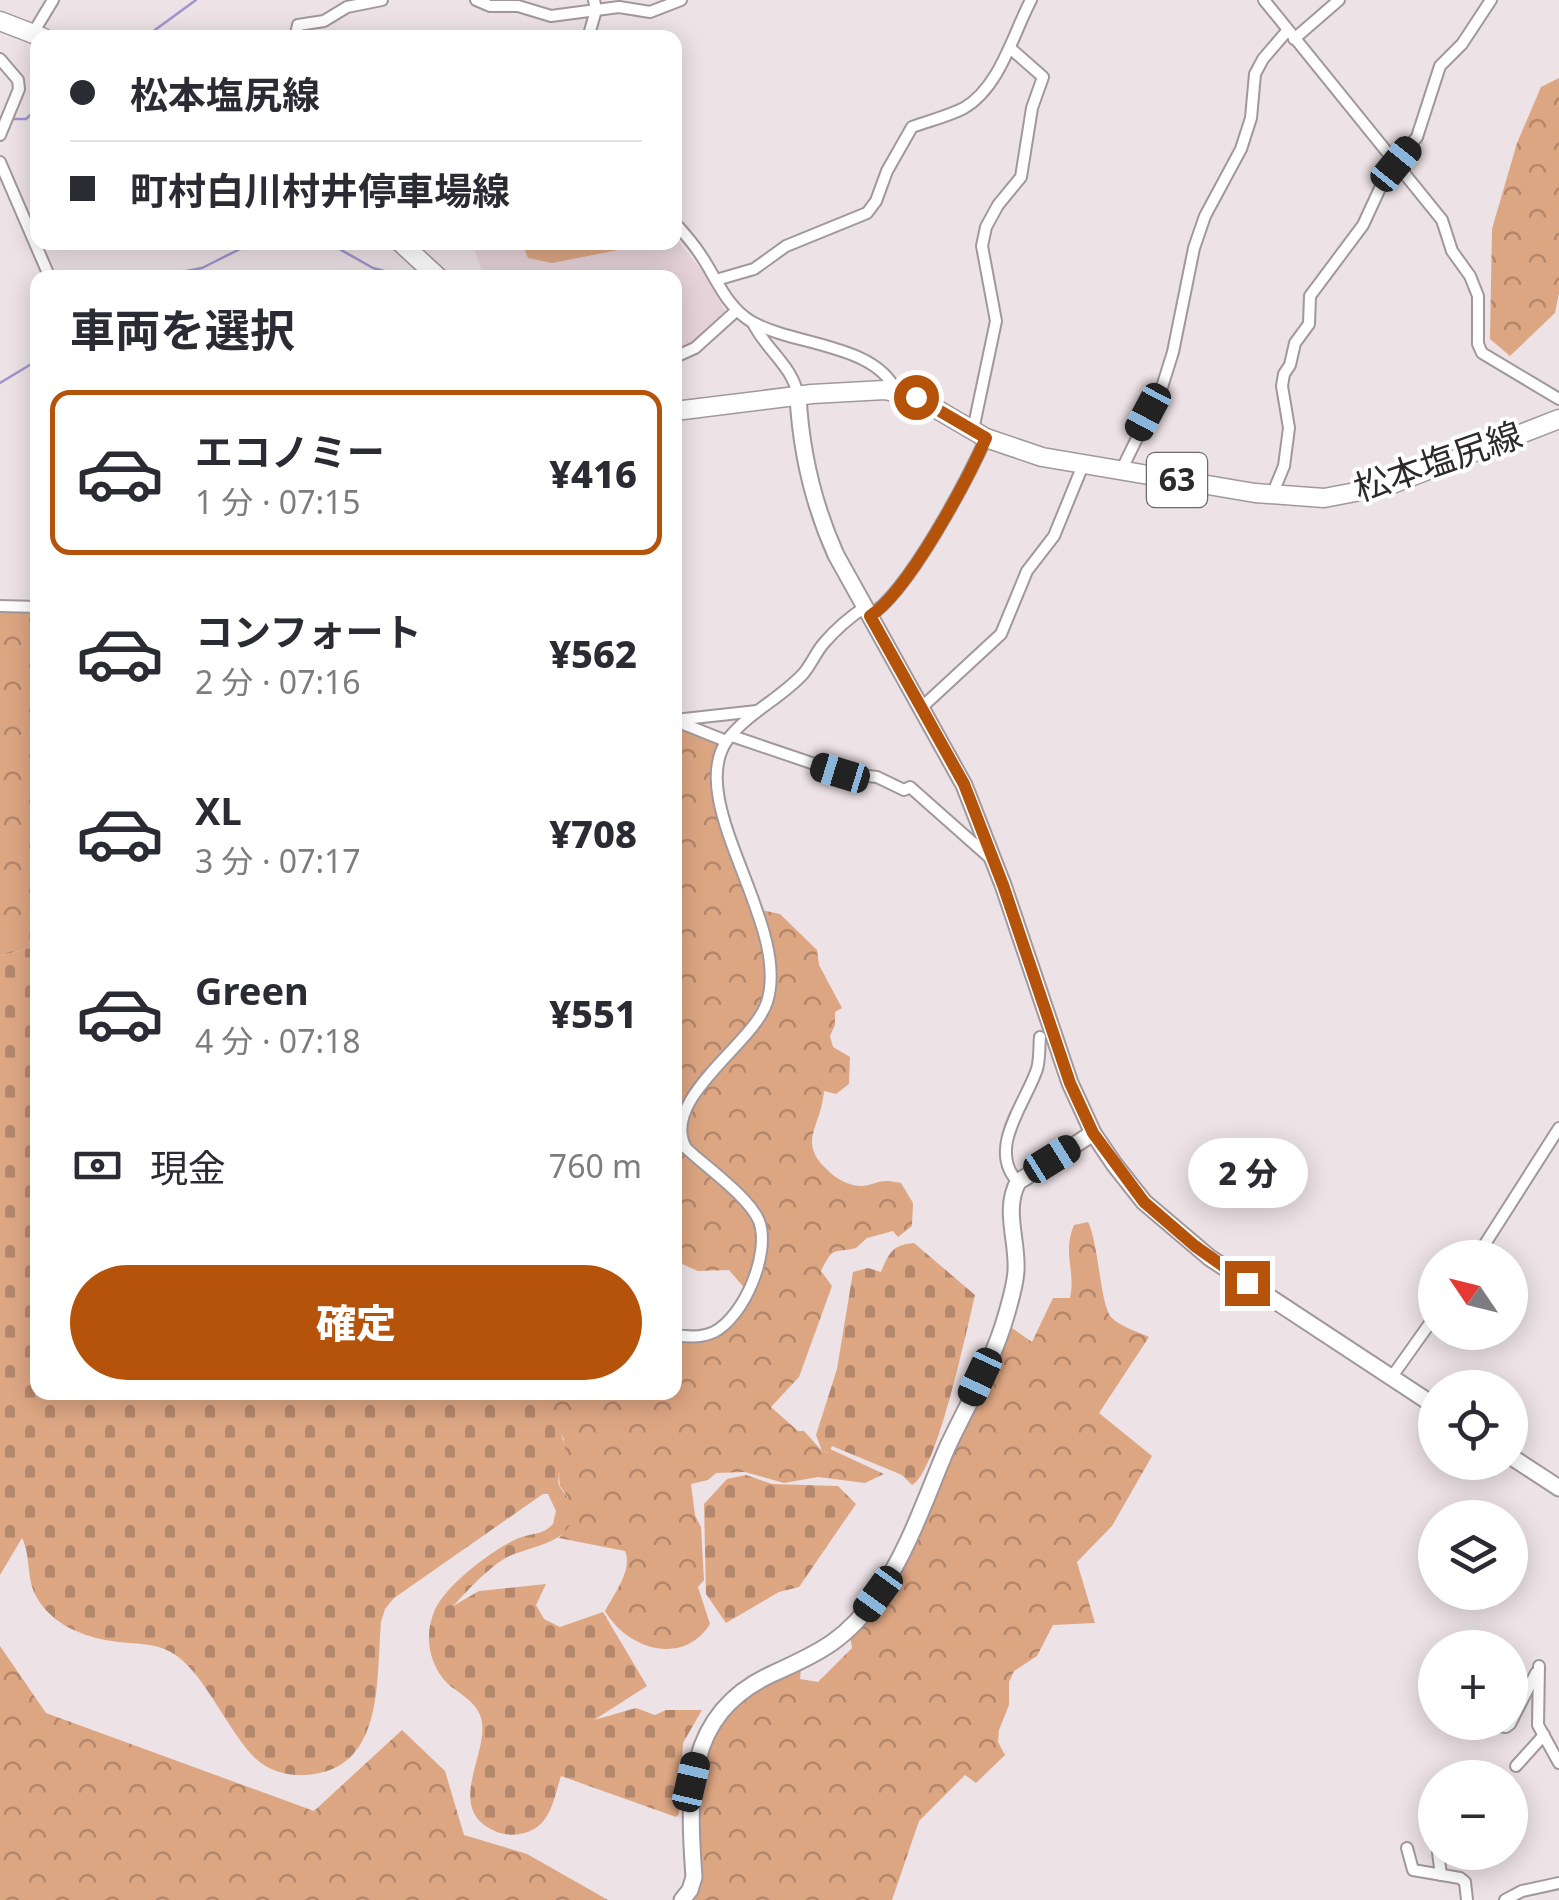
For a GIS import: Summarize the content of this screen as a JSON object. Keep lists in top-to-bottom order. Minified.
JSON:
{"streets":{"main road":["松本塩尻線","63"]},"north":"top left","page":{"banner":["松本塩尻線","町村白川村井停車場線"],"heading":"車両を選択","list":[{"name":"エコノミー","note":"1 分 · 07:15","value":"¥416"},{"name":"コンフォート","note":"2 分 · 07:16","value":"¥562"},{"name":"XL","note":"3 分 · 07:17","value":"¥708"},{"name":"Green","note":"4 分 · 07:18","value":"¥551"}],"pay":["現金","760 m"],"bubble":"2 分","map_buttons":["+","−"],"buttons":"確定"}}
